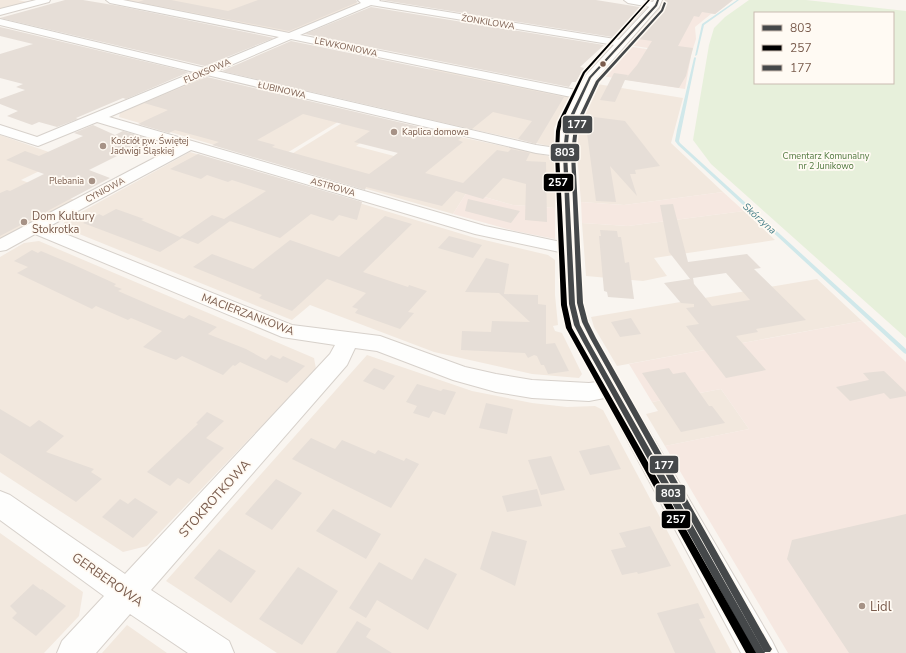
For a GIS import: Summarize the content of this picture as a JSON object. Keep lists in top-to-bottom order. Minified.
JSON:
{"streets":{"street":["ŻONKILOWA","LEWKONIOWA","FLOKSOWA","ŁUBINOWA","ASTROWA","CYNIOWA","MACIERZANKOWA","STOKROTKOWA","GERBEROWA"]},"crossings":[["ŻONKILOWA","FLOKSOWA"],["LEWKONIOWA","FLOKSOWA"],["FLOKSOWA","ŁUBINOWA"],["FLOKSOWA","ASTROWA"],["ASTROWA","CYNIOWA"],["CYNIOWA","MACIERZANKOWA"],["MACIERZANKOWA","STOKROTKOWA"],["STOKROTKOWA","GERBEROWA"]],"water":["Skórzyna"],"parks":["Cmentarz Komunalny nr 2 Junikowo"],"places":["Kaplica domowa","Kościół pw. Świętej Jadwigi Śląskiej","Plebania","Dom Kultury Stokrotka","Lidl"],"lines":["transit line 803","transit line 257","transit line 177"],"legend":["803","257","177"]}
